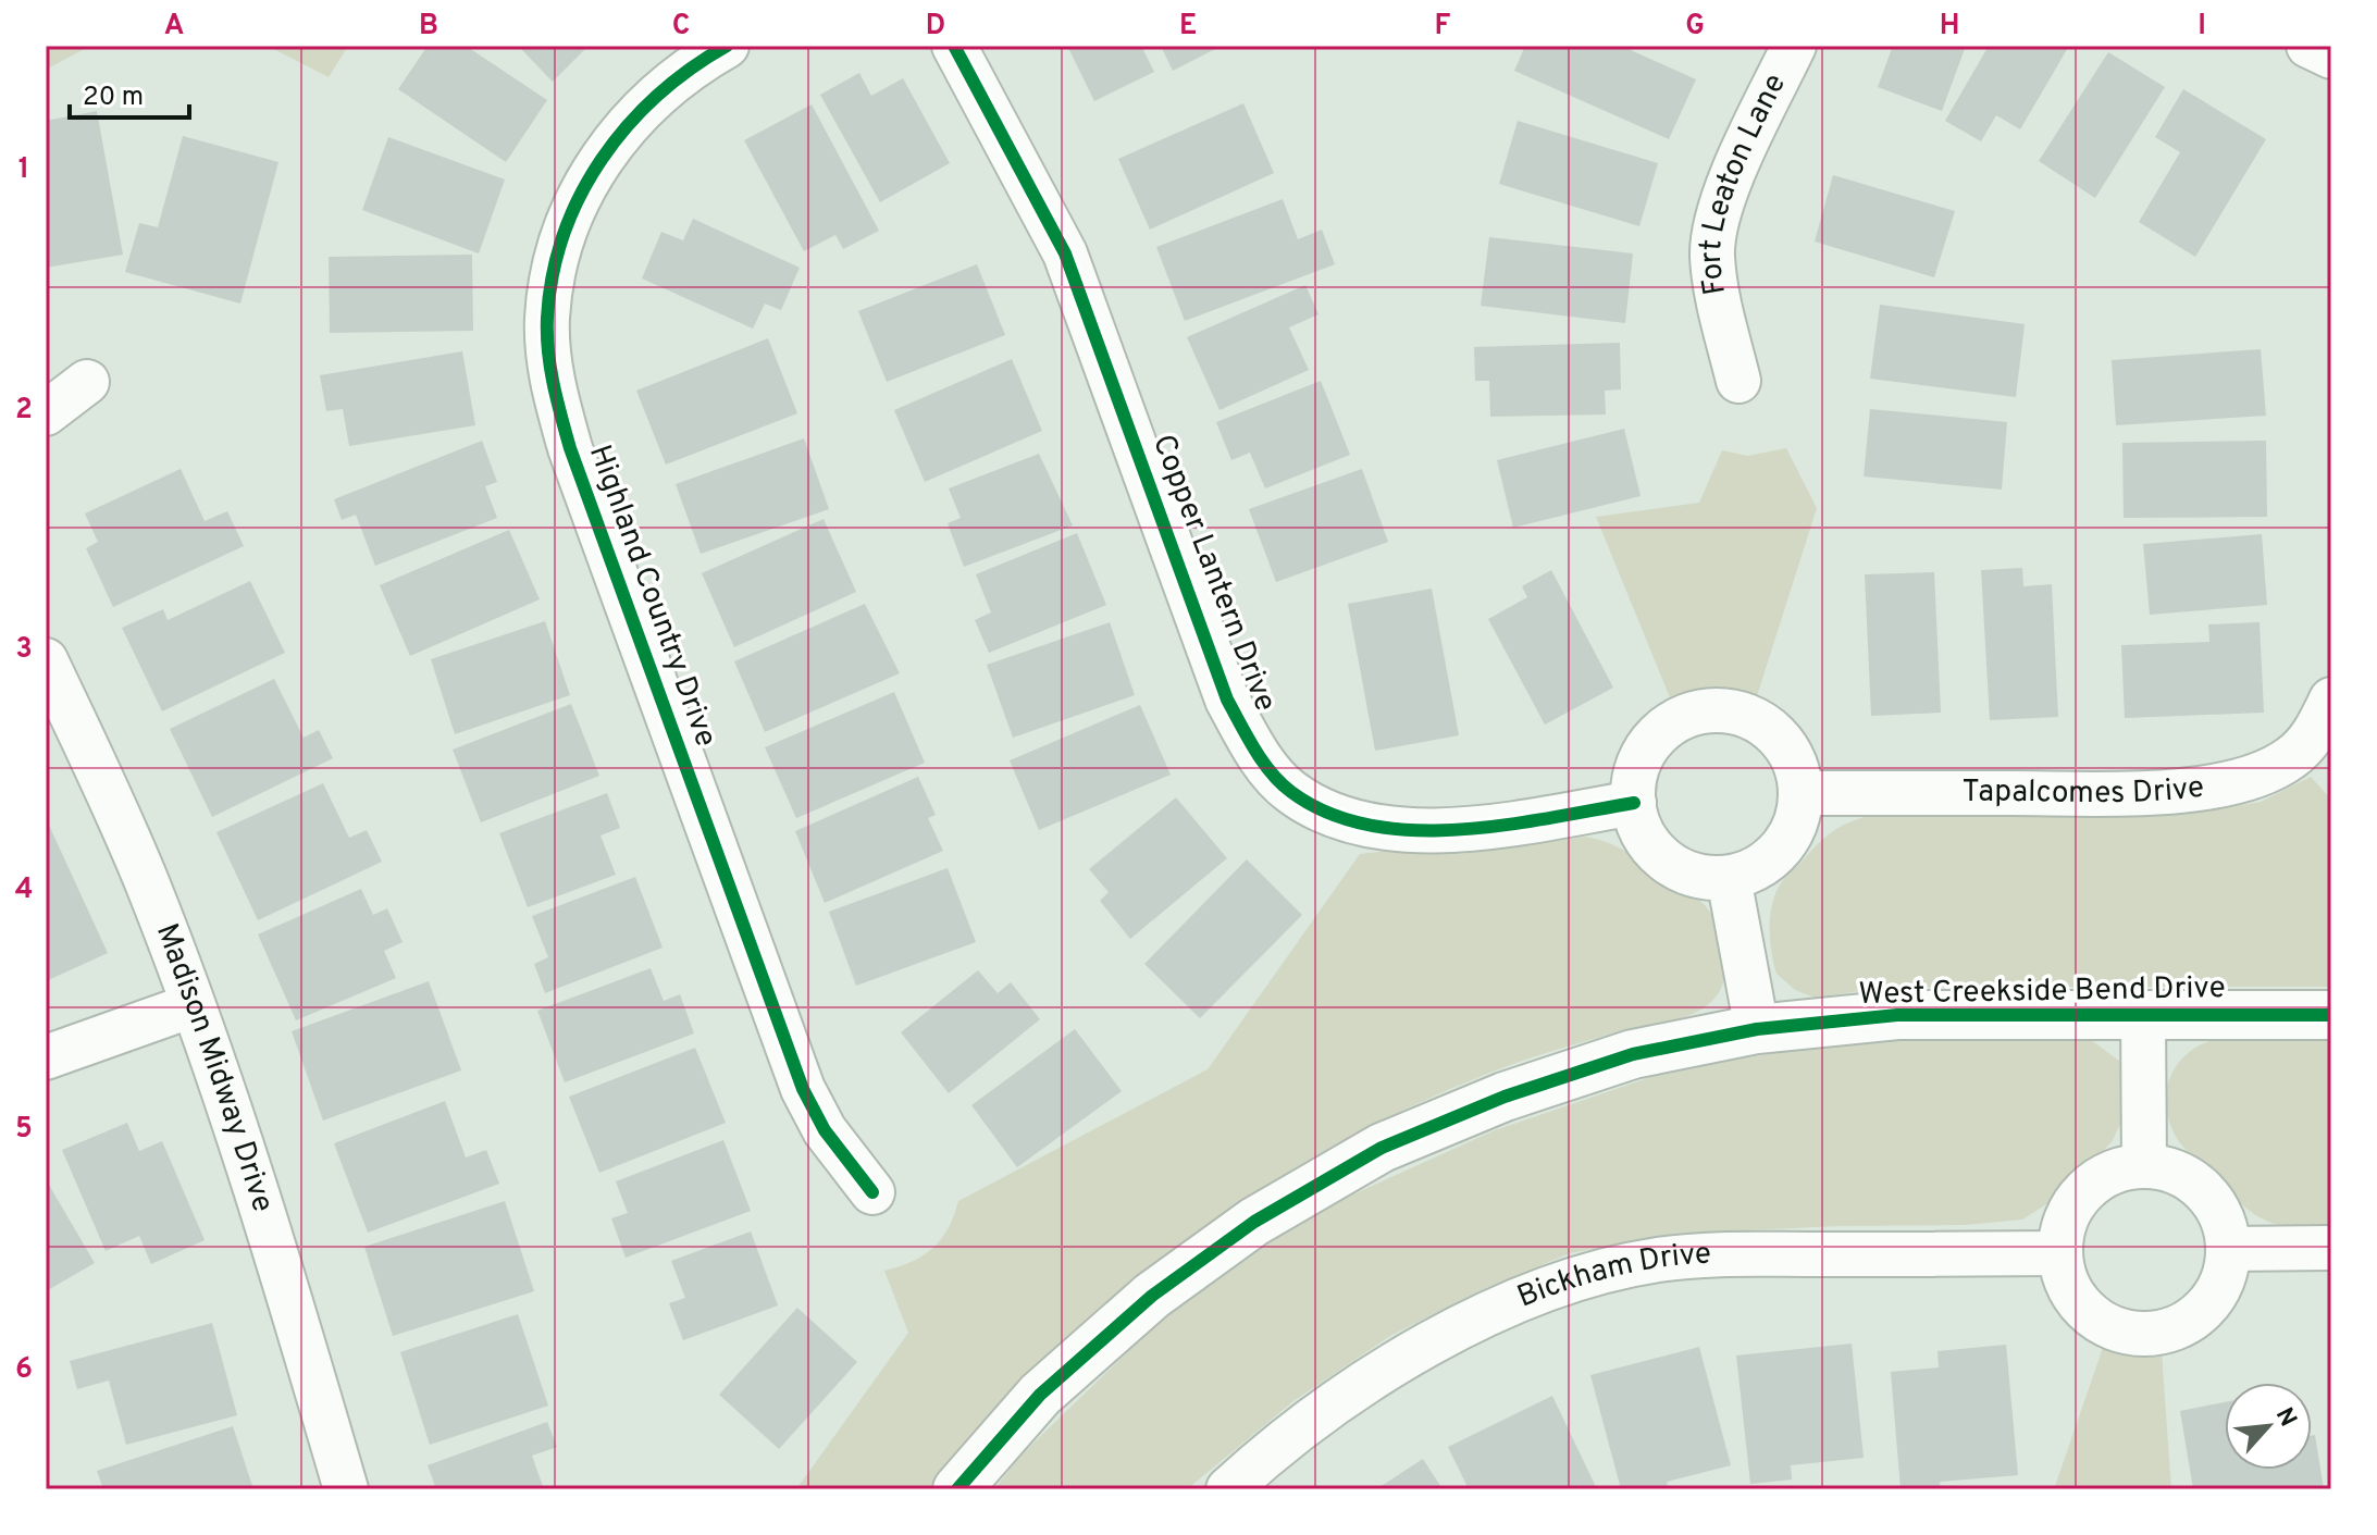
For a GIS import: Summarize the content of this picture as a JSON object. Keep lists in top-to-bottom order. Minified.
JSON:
{"streets":{"street":["Fort Leaton Lane","Copper Lantern Drive","Highland Country Drive","Tapalcomes Drive","West Creekside Bend Drive","Madison Midway Drive","Bickham Drive"]},"crossings":[["Copper Lantern Drive","Tapalcomes Drive"]],"scale_bar":"20 m","north":"top right","grid":{"columns":["A","B","C","D","E","F","G","H","I"],"rows":["1","2","3","4","5","6"]}}
